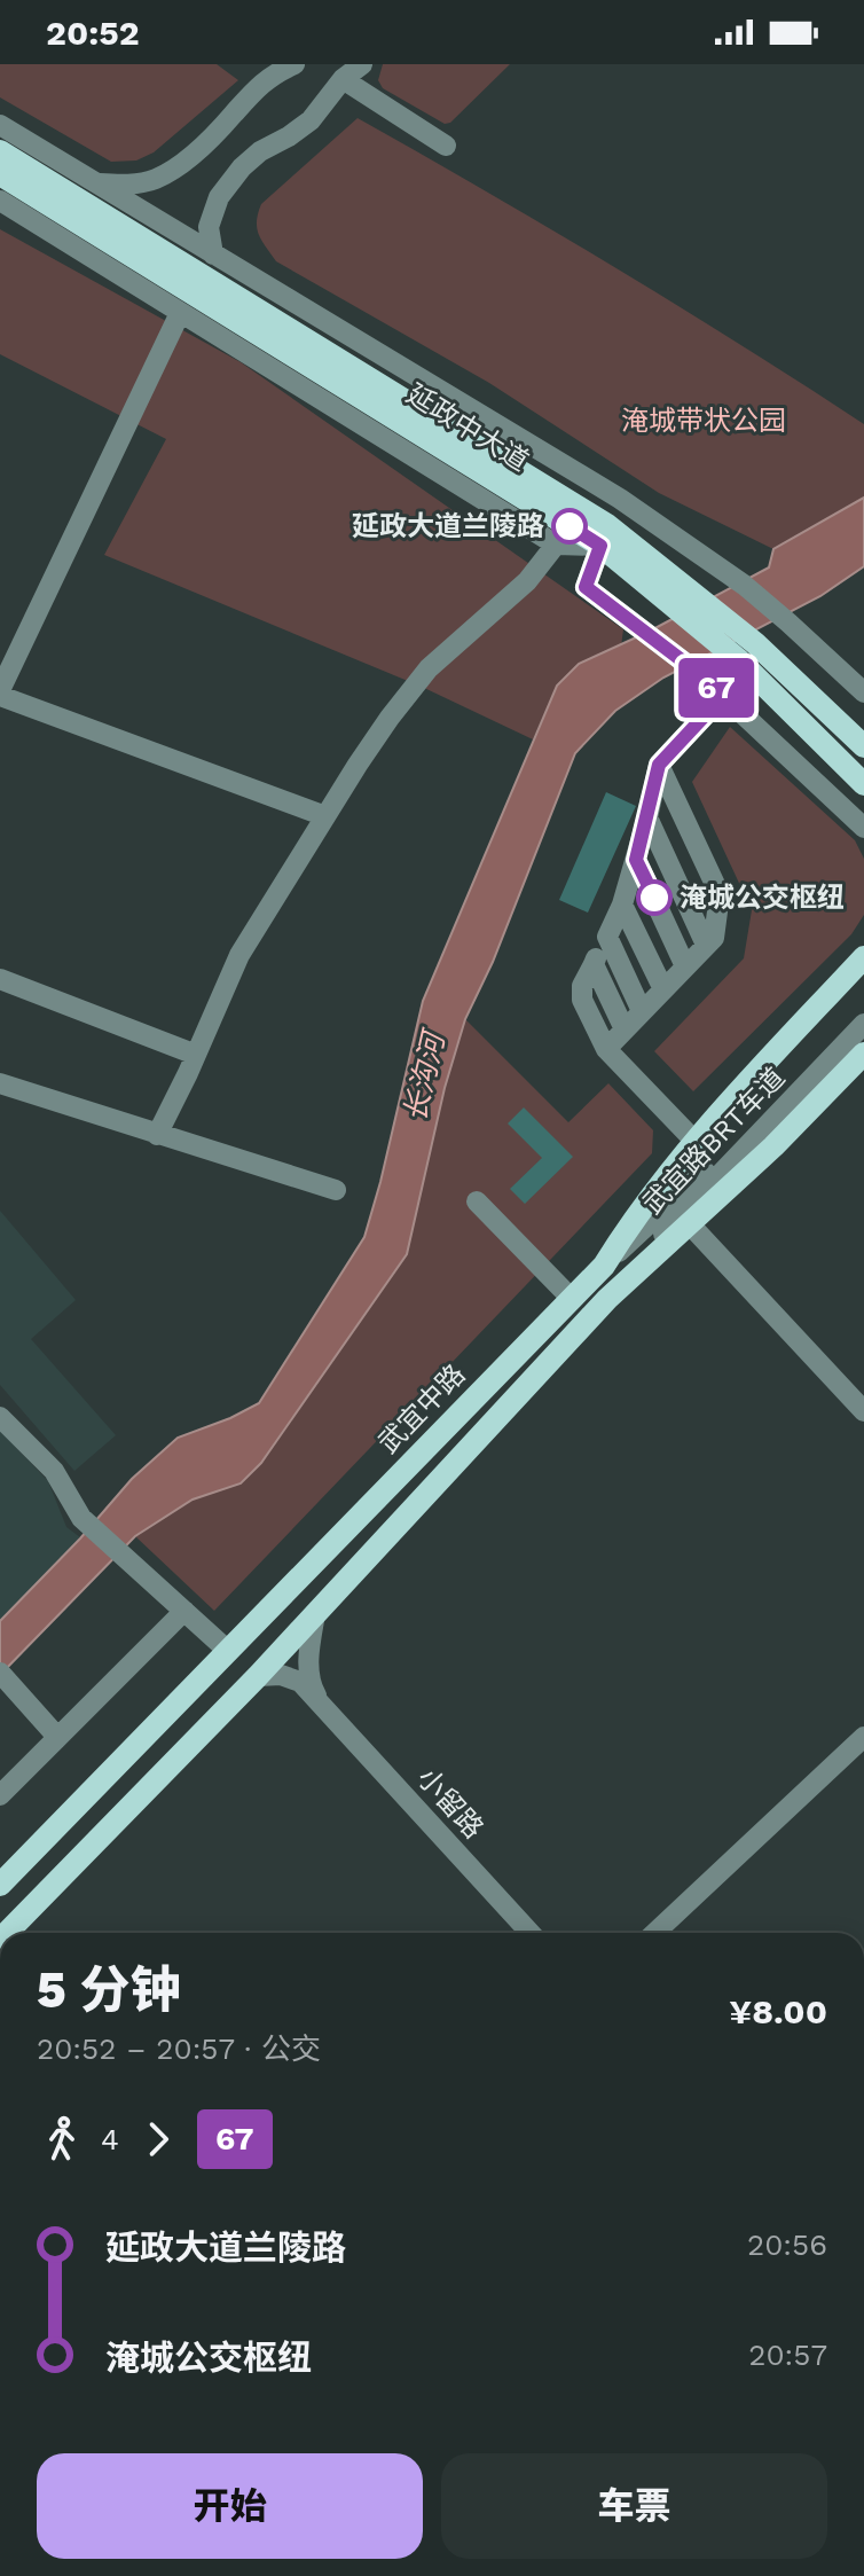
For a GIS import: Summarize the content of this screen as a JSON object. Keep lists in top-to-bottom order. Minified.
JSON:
{"streets":{"main road":["延政中大道","武宜中路"],"street":["武宜路BRT车道","小留路"]},"crossings":[["武宜路BRT车道","武宜中路"]],"water":["长沟河"],"parks":["淹城带状公园"],"places":["延政大道兰陵路","淹城公交枢纽"],"lines":["bus line 67"],"page":{"status":"20:52","on_map":"67","heading":["5 分钟","20:52 – 20:57 · 公交","¥8.00"],"legs":["4","67"],"list":[{"name":"延政大道兰陵路","value":"20:56"},{"name":"淹城公交枢纽","value":"20:57"}],"buttons":["开始","车票"]}}
